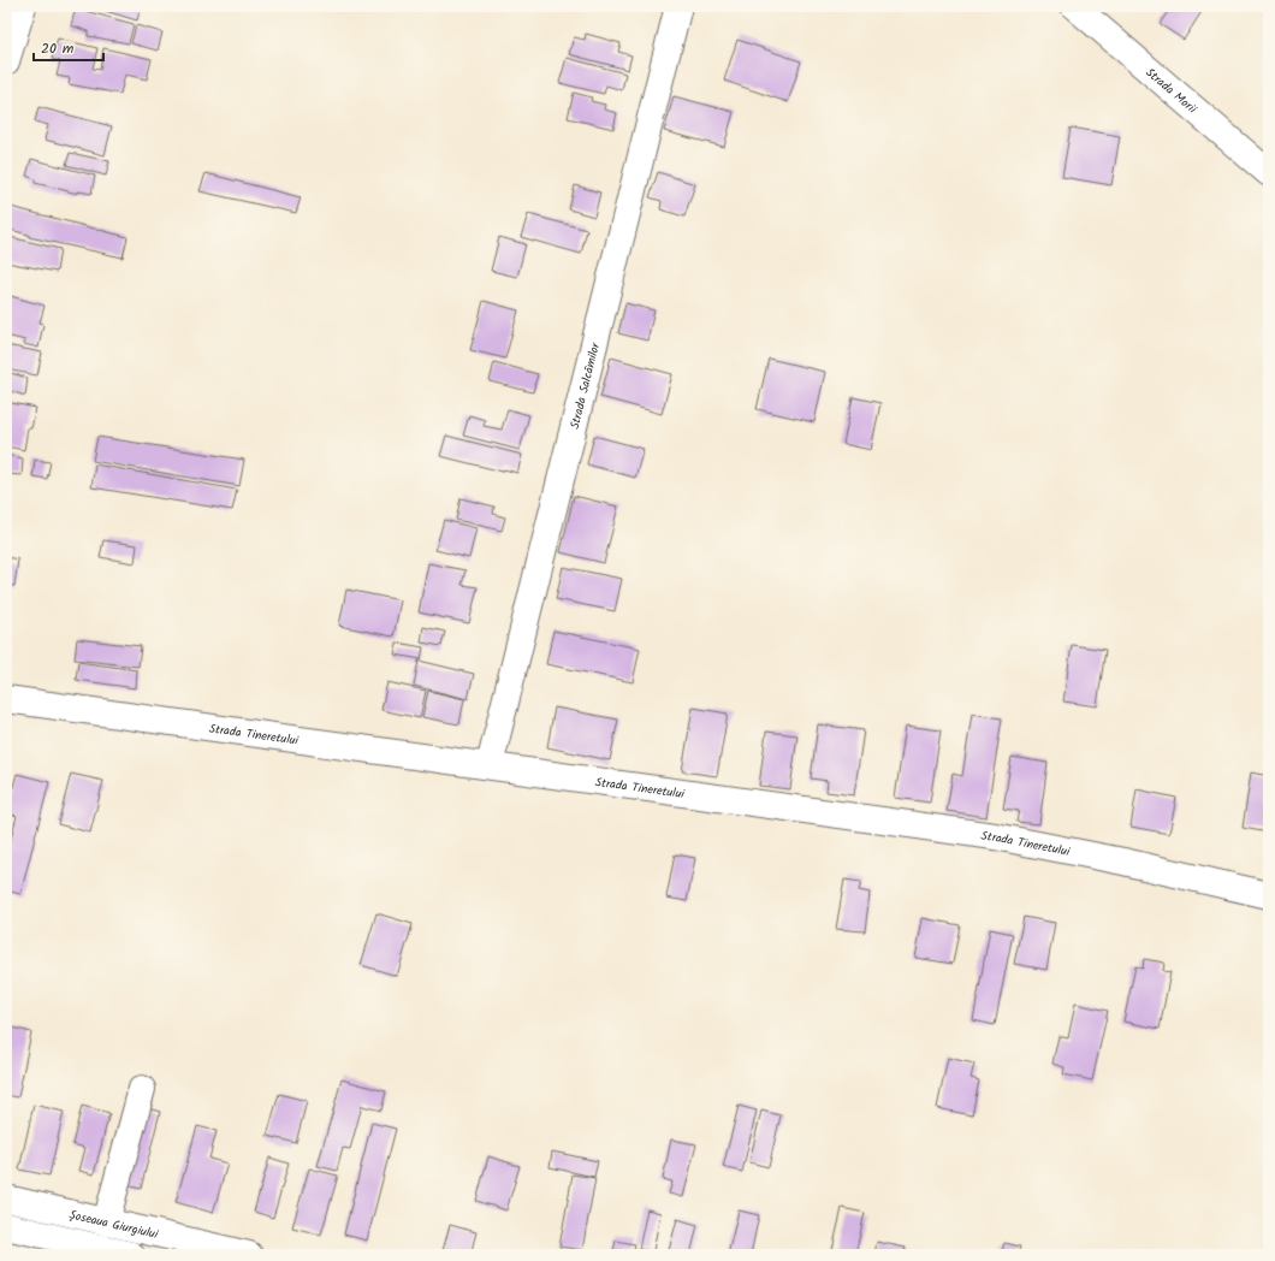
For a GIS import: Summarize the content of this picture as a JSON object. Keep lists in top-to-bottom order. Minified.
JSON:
{"streets":{"main road":["Strada Morii","Strada Salcâmilor","Strada Tineretului","Șoseaua Giurgiului"]},"crossings":[["Strada Salcâmilor","Strada Tineretului"]],"scale_bar":"20 m"}
